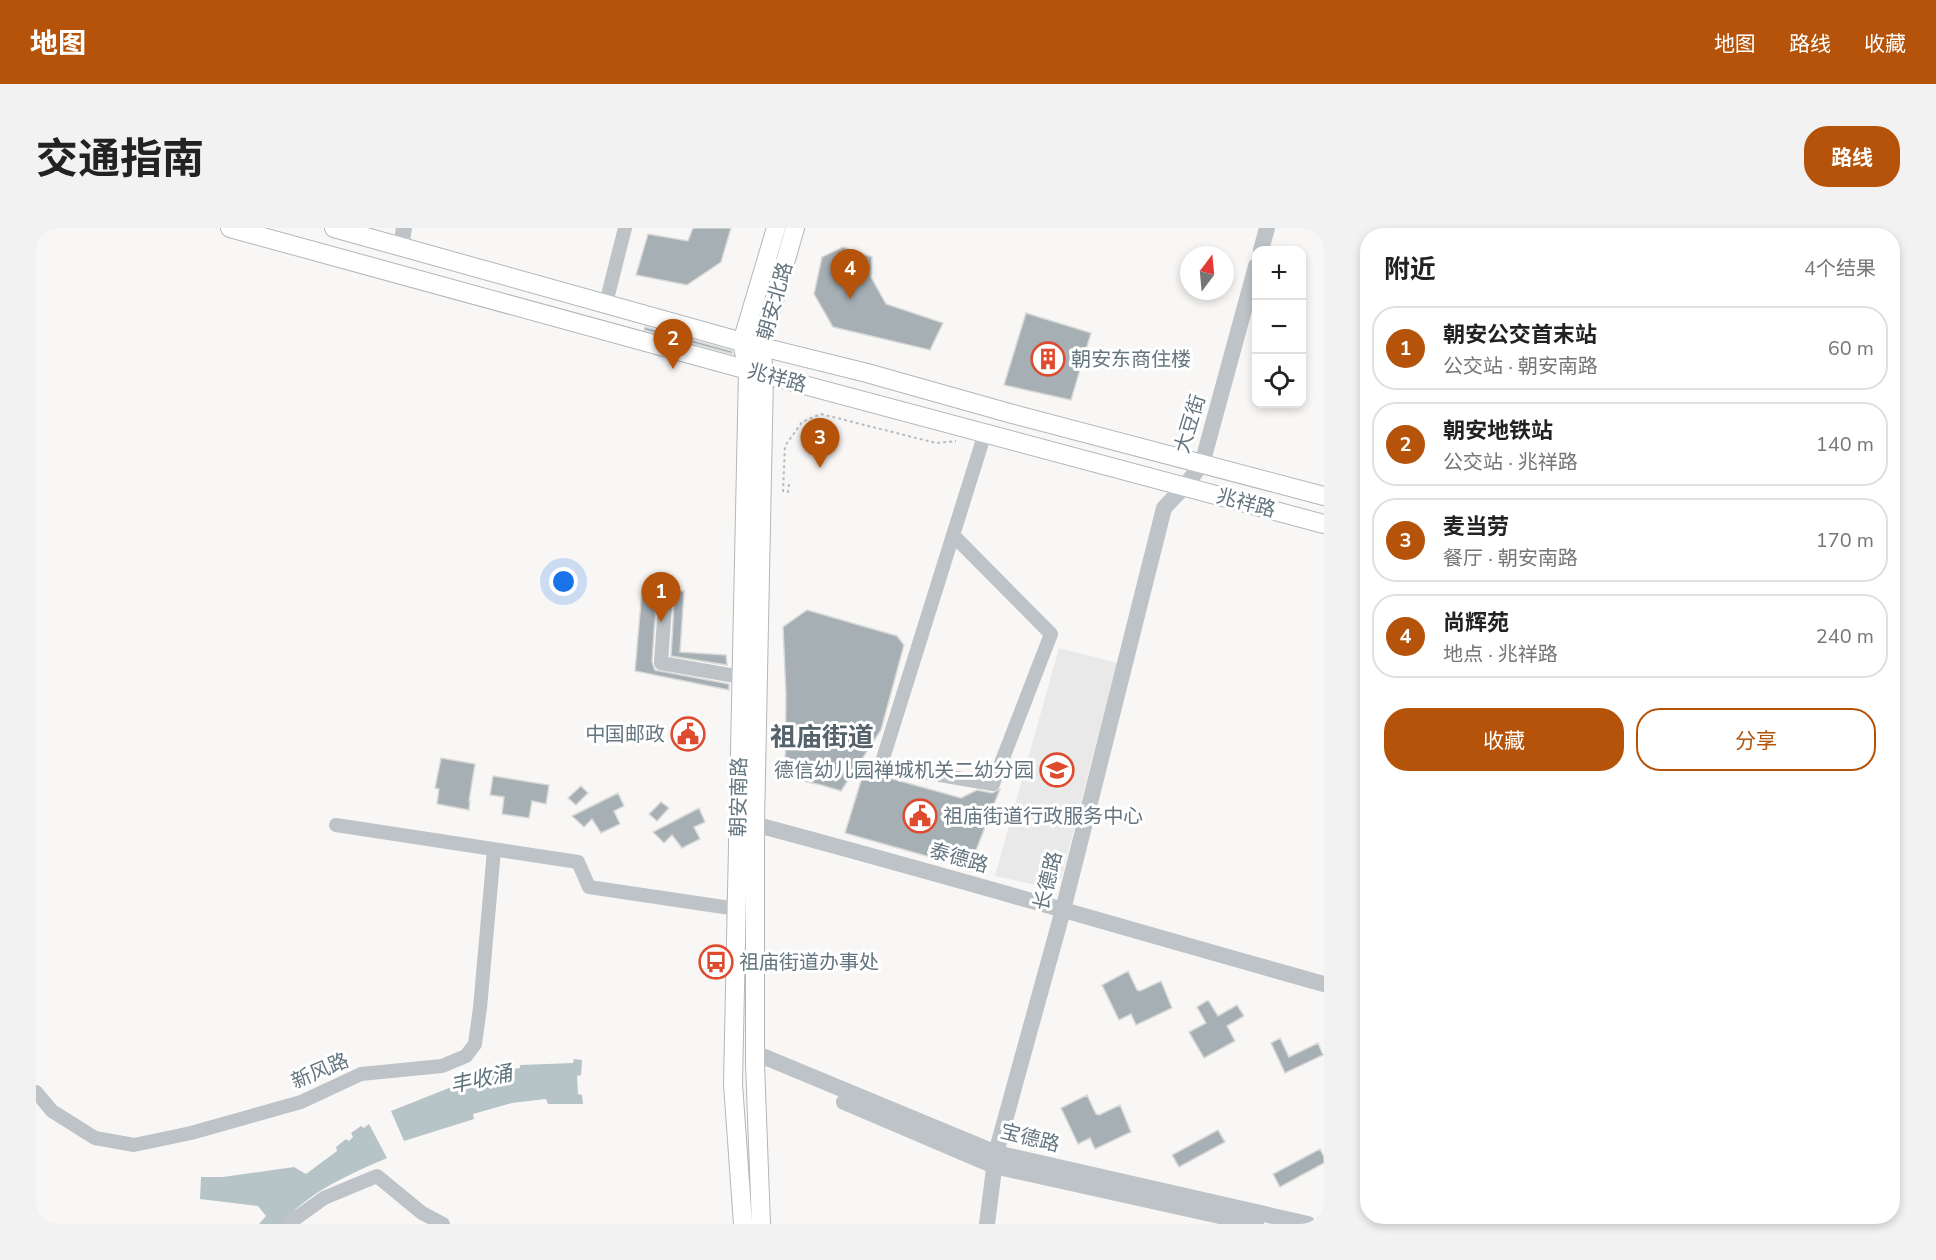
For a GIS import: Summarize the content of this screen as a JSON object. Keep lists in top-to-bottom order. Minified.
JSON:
{"streets":{"main road":["朝安北路","兆祥路","朝安南路"],"street":["大豆街","泰德路","长德路","新风路","宝德路"]},"crossings":[["朝安北路","兆祥路"],["朝安北路","朝安南路"],["兆祥路","大豆街"],["兆祥路","朝安南路"],["兆祥路","长德路"],["大豆街","长德路"],["朝安南路","泰德路"],["朝安南路","宝德路"],["泰德路","长德路"],["长德路","宝德路"]],"districts":["祖庙街道"],"water":["丰收涌"],"places":{"building":["朝安东商住楼"],"public building":["中国邮政","祖庙街道行政服务中心"],"school or university":["德信幼儿园禅城机关二幼分园"],"bus stop":["祖庙街道办事处"]},"north":"top","page":{"header":"地图","nav":["地图","路线","收藏"],"title":"交通指南","buttons":["路线",["收藏","分享"]],"heading":["附近","4个结果"],"map_buttons":["+","−"],"pins":["4","2","3","1"],"list":[{"mark":"1","name":"朝安公交首末站","note":"公交站 · 朝安南路","value":"60 m"},{"mark":"2","name":"朝安地铁站","note":"公交站 · 兆祥路","value":"140 m"},{"mark":"3","name":"麦当劳","note":"餐厅 · 朝安南路","value":"170 m"},{"mark":"4","name":"尚辉苑","note":"地点 · 兆祥路","value":"240 m"}]}}
